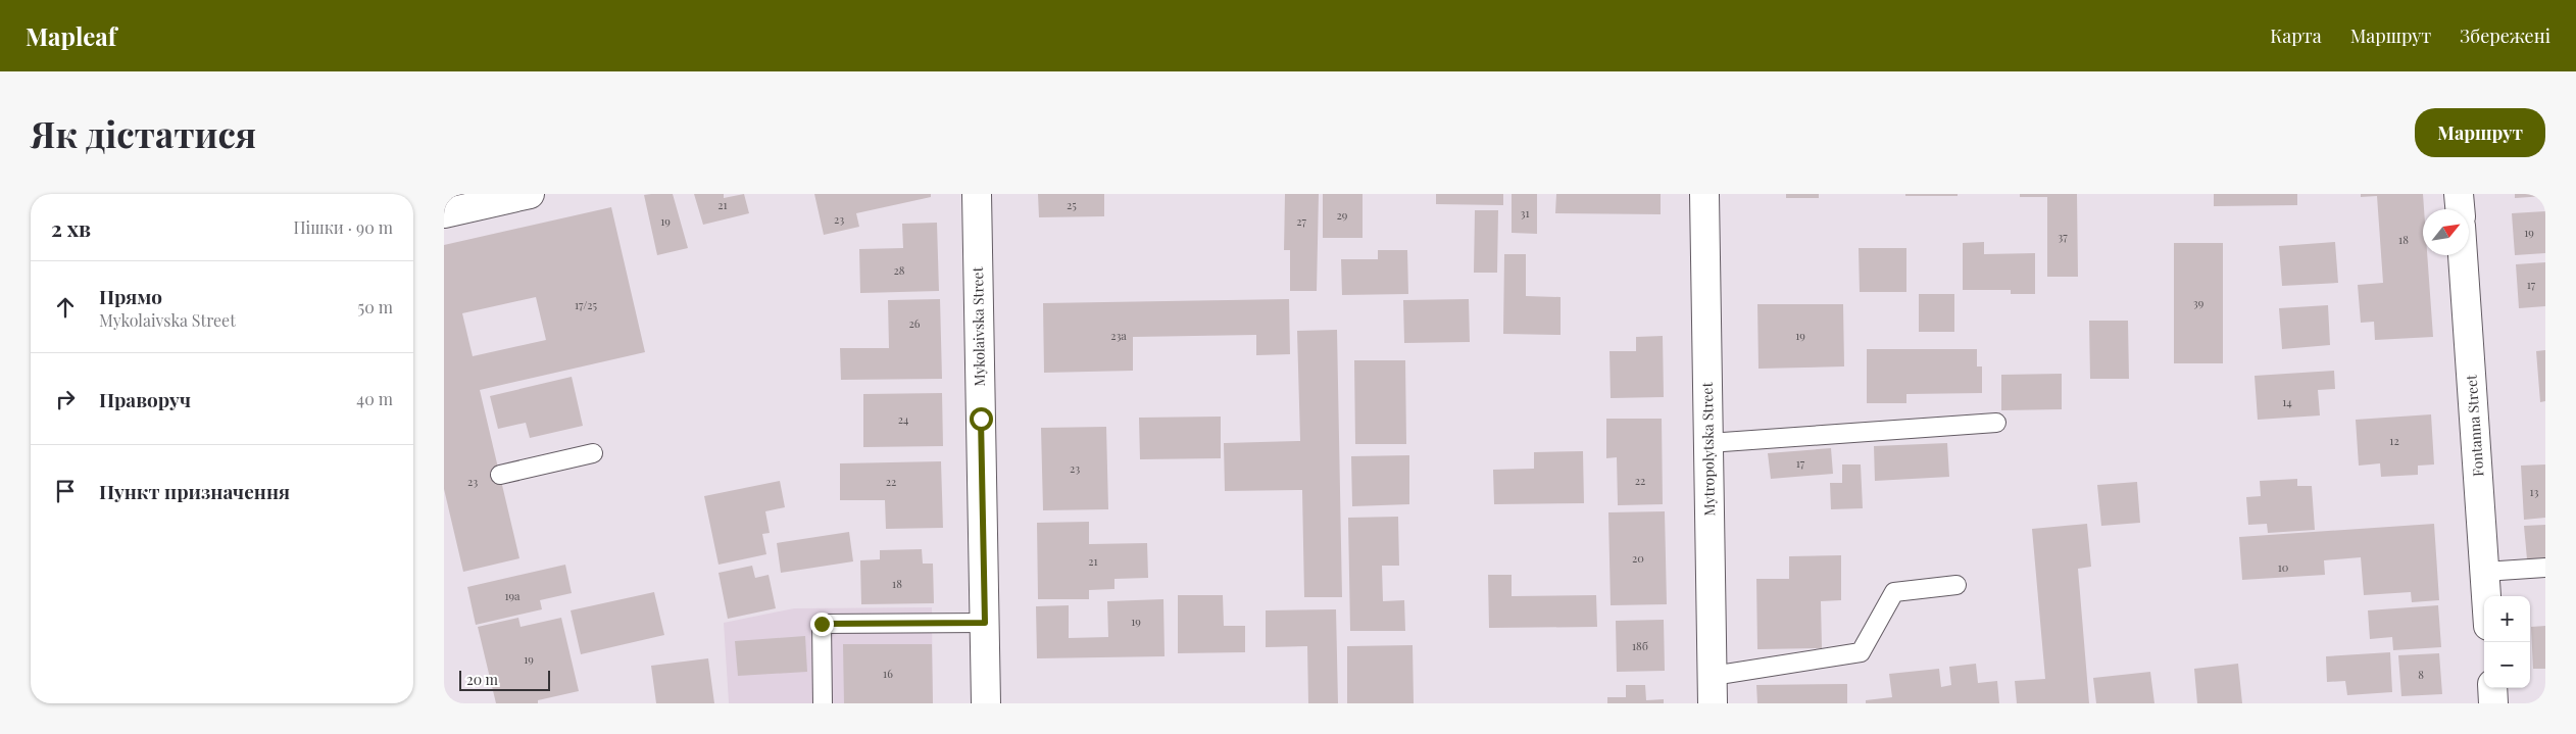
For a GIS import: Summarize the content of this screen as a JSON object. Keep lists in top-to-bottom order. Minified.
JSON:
{"streets":{"street":["Mykolaivska Street","Fontanna Street","Mytropolytska Street"]},"house_numbers":["21","25","31","29","23","19","27","19","37","18","28","17","39","17/25","26","23а","19","14","24","12","17","23","22","23","22","13","20","21","10","18","19а","19","18б","19","16","8"],"scale_bar":"20 m","north":"top right","page":{"header":"Mapleaf","nav":["Карта","Маршрут","Збережені"],"buttons":"Маршрут","title":"Як дістатися","heading":["2 хв","Пішки · 90 m"],"list":[["Прямо","Mykolaivska Street","50 m"],["Праворуч","40 m"],"Пункт призначення"],"map_buttons":["+","−"],"scale":"20 m"}}
